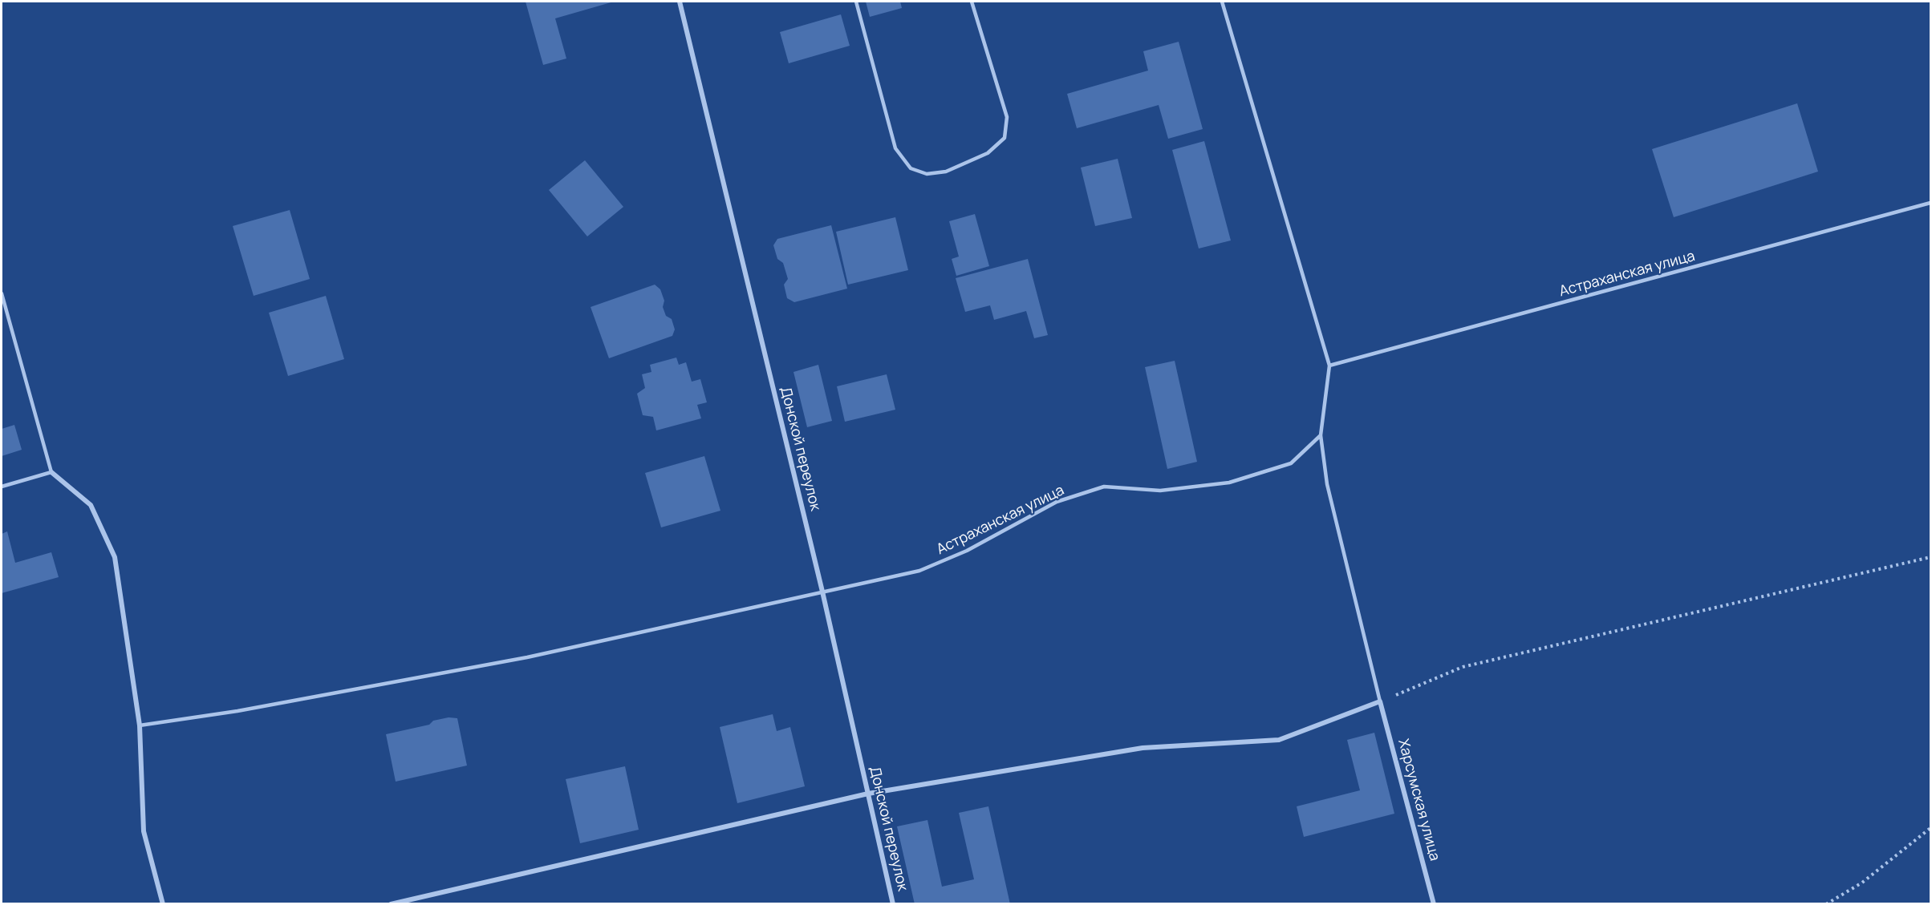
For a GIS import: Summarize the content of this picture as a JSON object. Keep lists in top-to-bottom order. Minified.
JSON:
{"streets":{"street":["Донской переулок","Харсумская улица"],"lane":["Астраханская улица"]},"crossings":[["Астраханская улица","Донской переулок"]]}
